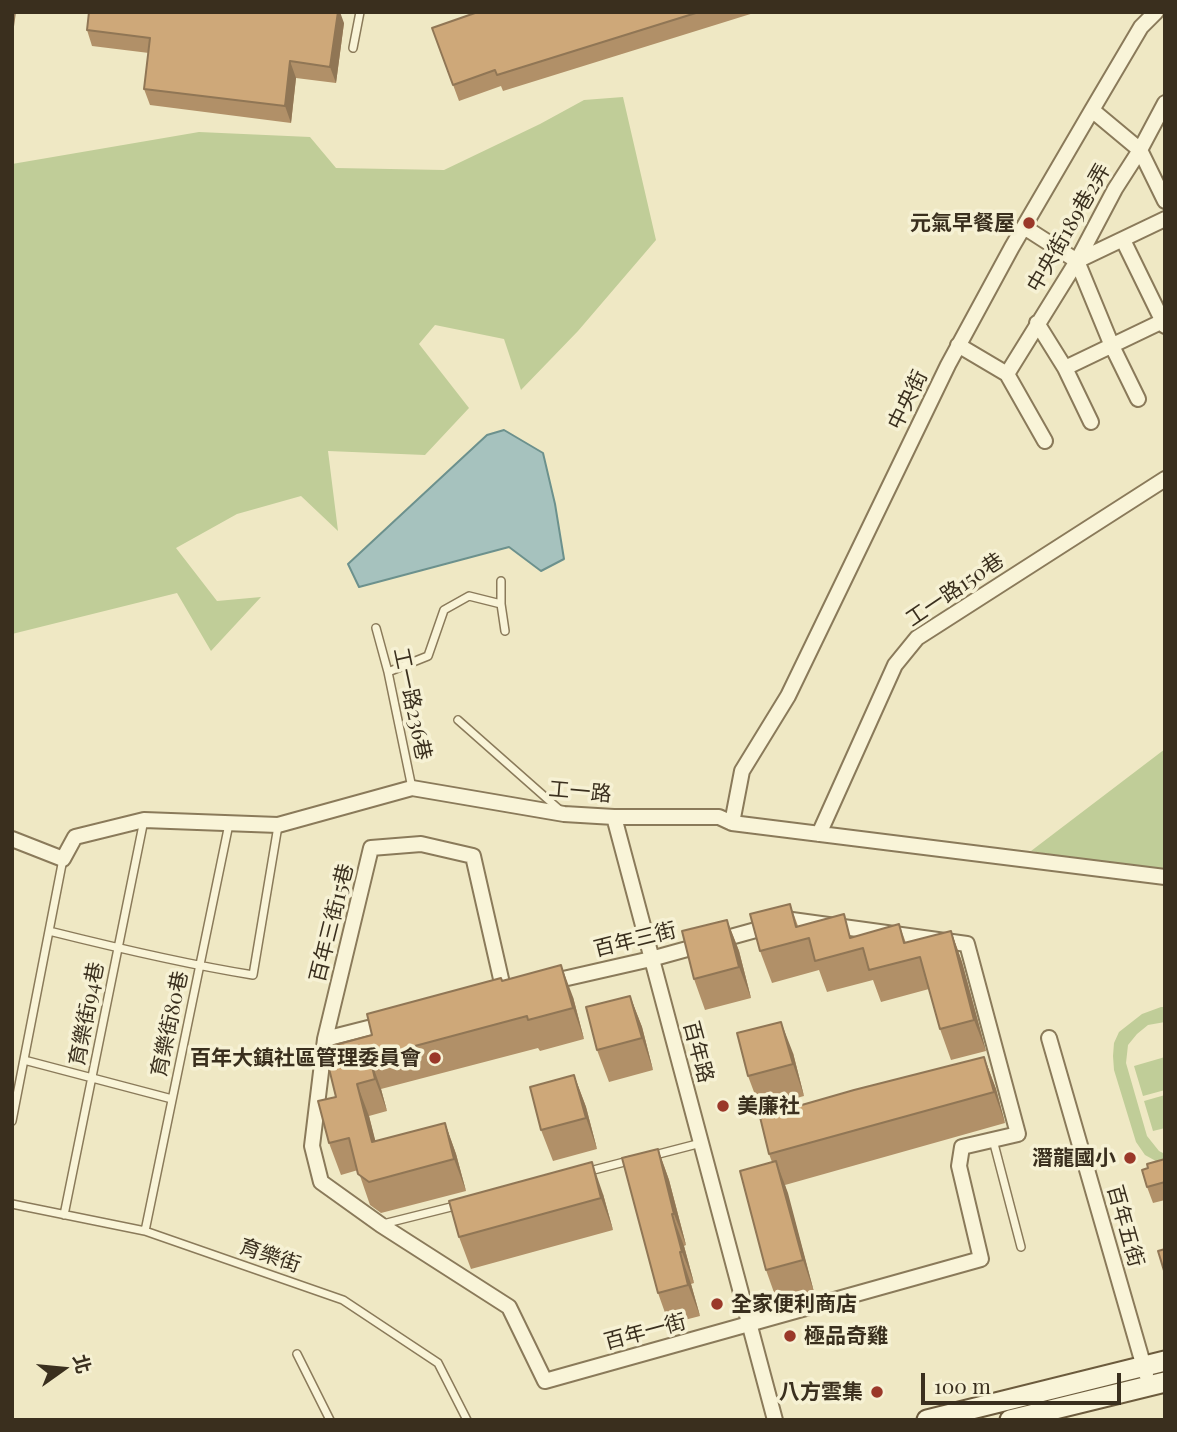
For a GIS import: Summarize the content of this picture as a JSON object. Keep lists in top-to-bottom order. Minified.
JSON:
{"streets":{"street":["中央街189巷2弄","中央街","工一路150巷","工一路","百年三街15巷","百年三街","百年路","百年五街","百年一街"],"lane":["工一路236巷","育樂街94巷","育樂街80巷","育樂街"]},"crossings":[["中央街","工一路"],["工一路150巷","工一路"],["工一路236巷","工一路"],["工一路","育樂街94巷"],["工一路","育樂街80巷"],["工一路","百年路"],["百年三街15巷","百年三街"],["百年三街","百年路"],["百年三街","百年一街"],["育樂街94巷","育樂街"],["育樂街80巷","育樂街"],["百年路","百年一街"]],"places":["元氣早餐屋","百年大鎮社區管理委員會","美廉社","潛龍國小","全家便利商店","極品奇雞","八方雲集"],"scale_bar":"100 m","north":"right"}
